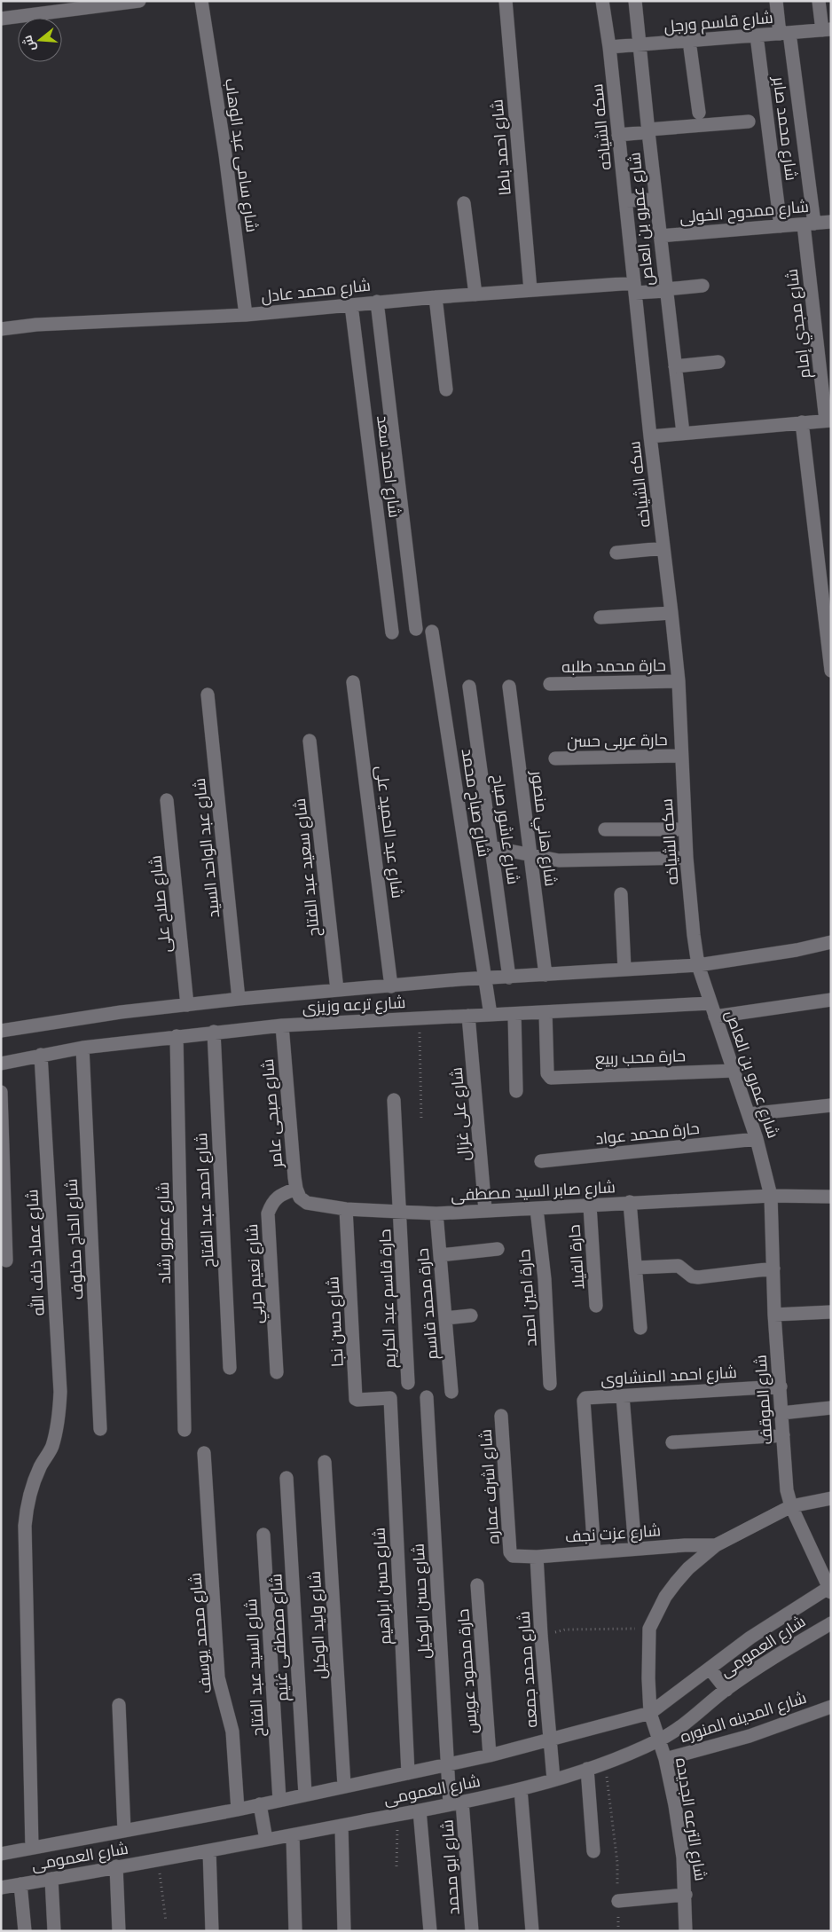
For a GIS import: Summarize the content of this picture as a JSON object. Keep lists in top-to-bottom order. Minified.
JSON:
{"streets":{"street":["شارع قاسم ورجل","سكه الشياخه","شارع محمد صابر","شارع احمد باطا","شارع سامى عبد الوهاب","شارع ممدوح الخولى","شارع عمرو بن العاص","شارع محمد عادل","شارع مجدي إمام","شارع احمد سعد","حارة محمد طلبه","حارة عربى حسن","شارع صباح محمد","شارع هاني منصور","شارع عاشور صباح","شارع عبد الحميد على","شارع عبد الواحد السيد","شارع سعيد عبد الفتاح","شارع صلاح على","شارع ترعه وزيزى","حارة محب ربيع","شارع صبحى عامر","شارع على غزال","حارة محمد عواد","شارع صابر السيد مصطفى","شارع احمد عبد الفتاح","شارع عمرو رشاد","شارع الحاج مخلوف","شارع عماد خلف الله","حارة الفيلا","شارع نعيم حربي","حارة امين احمد","حارة قاسم عبد الكريم","حارة محمد قاسم","شارع حسن نجا","شارع احمد المنشاوى","شارع الموقف","شارع اشرف عماره","شارع عزت نجف","شارع حسن ابراهيم","شارع حسن الوكيل","شارع وليد الوكيل","شارع محمد يوسف","شارع مصطفى غنيم","شارع العمومى","شارع السيد عبد الفتاح","شارع محمد جمعه","حارة محمود عويس","شارع المدينه المنوره","شارع الترعه الجديده","شارع ابو محمد"]},"crossings":[["شارع قاسم ورجل","سكه الشياخه"],["شارع قاسم ورجل","شارع محمد صابر"],["شارع قاسم ورجل","شارع عمرو بن العاص"],["شارع قاسم ورجل","شارع مجدي إمام"],["سكه الشياخه","شارع عمرو بن العاص"],["سكه الشياخه","شارع محمد عادل"],["سكه الشياخه","حارة محمد طلبه"],["سكه الشياخه","حارة عربى حسن"],["سكه الشياخه","شارع ترعه وزيزى"],["شارع محمد صابر","شارع ممدوح الخولى"],["شارع احمد باطا","شارع محمد عادل"],["شارع سامى عبد الوهاب","شارع محمد عادل"],["شارع ممدوح الخولى","شارع عمرو بن العاص"],["شارع ممدوح الخولى","شارع مجدي إمام"],["شارع عمرو بن العاص","شارع محمد عادل"],["شارع عمرو بن العاص","شارع ترعه وزيزى"],["شارع عمرو بن العاص","حارة محب ربيع"],["شارع عمرو بن العاص","حارة محمد عواد"],["شارع عمرو بن العاص","شارع صابر السيد مصطفى"],["شارع عمرو بن العاص","شارع الموقف"],["شارع محمد عادل","شارع احمد سعد"],["شارع صباح محمد","شارع ترعه وزيزى"],["شارع هاني منصور","شارع ترعه وزيزى"],["شارع عاشور صباح","شارع ترعه وزيزى"],["شارع عبد الحميد على","شارع ترعه وزيزى"],["شارع عبد الواحد السيد","شارع ترعه وزيزى"],["شارع سعيد عبد الفتاح","شارع ترعه وزيزى"],["شارع صلاح على","شارع ترعه وزيزى"],["شارع ترعه وزيزى","حارة محب ربيع"],["شارع ترعه وزيزى","شارع صبحى عامر"],["شارع ترعه وزيزى","شارع على غزال"],["شارع ترعه وزيزى","شارع احمد عبد الفتاح"],["شارع ترعه وزيزى","شارع عمرو رشاد"],["شارع ترعه وزيزى","شارع الحاج مخلوف"],["شارع ترعه وزيزى","شارع عماد خلف الله"],["شارع صبحى عامر","شارع صابر السيد مصطفى"],["شارع صبحى عامر","شارع نعيم حربي"],["شارع على غزال","شارع صابر السيد مصطفى"],["شارع صابر السيد مصطفى","حارة الفيلا"],["شارع صابر السيد مصطفى","شارع نعيم حربي"],["شارع صابر السيد مصطفى","حارة امين احمد"],["شارع صابر السيد مصطفى","حارة قاسم عبد الكريم"],["شارع صابر السيد مصطفى","حارة محمد قاسم"],["شارع صابر السيد مصطفى","شارع حسن نجا"],["شارع صابر السيد مصطفى","شارع الموقف"],["شارع عماد خلف الله","شارع العمومى"],["شارع حسن نجا","شارع حسن ابراهيم"],["شارع احمد المنشاوى","شارع الموقف"],["شارع احمد المنشاوى","شارع عزت نجف"],["شارع الموقف","شارع العمومى"],["شارع اشرف عماره","شارع عزت نجف"],["شارع عزت نجف","شارع محمد جمعه"],["شارع حسن ابراهيم","شارع العمومى"],["شارع حسن الوكيل","شارع العمومى"],["شارع حسن الوكيل","شارع ابو محمد"],["شارع وليد الوكيل","شارع العمومى"],["شارع محمد يوسف","شارع العمومى"],["شارع مصطفى غنيم","شارع العمومى"],["شارع العمومى","شارع السيد عبد الفتاح"],["شارع العمومى","شارع محمد جمعه"],["شارع العمومى","حارة محمود عويس"],["شارع العمومى","شارع الترعه الجديده"],["شارع العمومى","شارع ابو محمد"],["شارع المدينه المنوره","شارع الترعه الجديده"]],"north":"left"}
